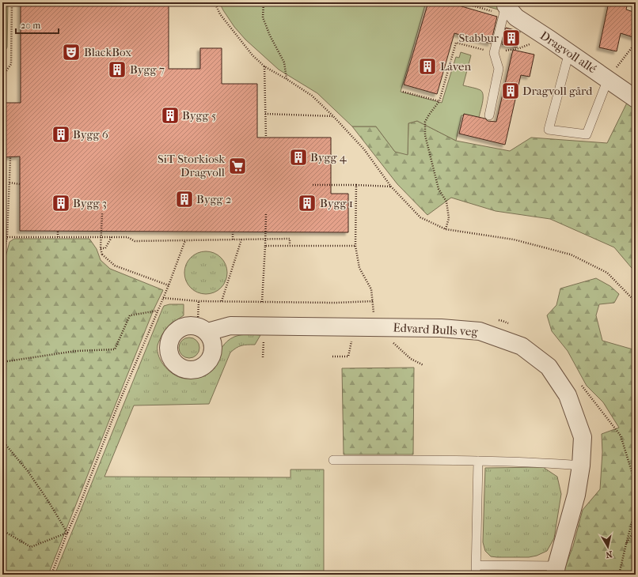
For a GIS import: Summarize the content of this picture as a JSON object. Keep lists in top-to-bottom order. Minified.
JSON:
{"streets":{"street":["Dragvoll allé","Edvard Bulls veg"]},"places":{"building":["Stabbur","Låven","Bygg 7","Dragvoll gård","Bygg 5","Bygg 6","Bygg 4","Bygg 2","Bygg 3","Bygg 1"],"theatre":["BlackBox"],"supermarket":["SiT Storkiosk Dragvoll"]},"scale_bar":"20 m","north":"bottom"}
